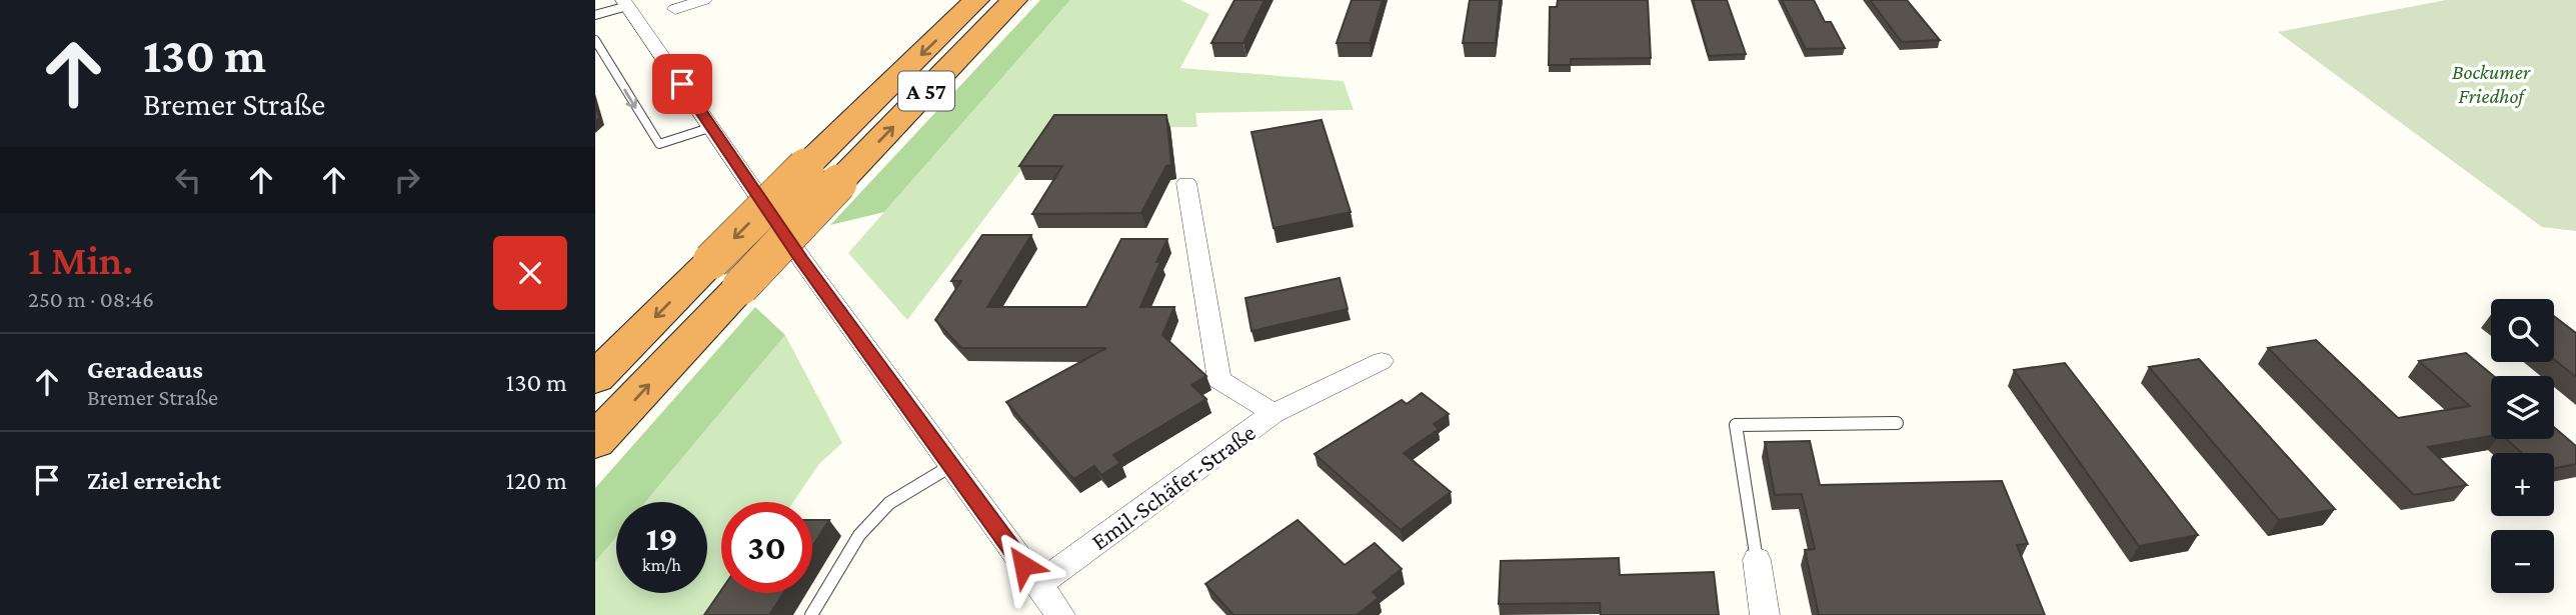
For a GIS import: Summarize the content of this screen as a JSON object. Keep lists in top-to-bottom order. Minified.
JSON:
{"streets":{"highway":["A 57"],"street":["Emil-Schäfer-Straße"]},"parks":["Bockumer Friedhof"],"page":{"turn":["130 m","Bremer Straße"],"heading":["1 Min.","250 m · 08:46"],"map_buttons":["+","−"],"list":[{"name":"Geradeaus","note":"Bremer Straße","value":"130 m"},{"name":"Ziel erreicht","value":"120 m"}],"speed":"19 km/h","limit":"30"}}
